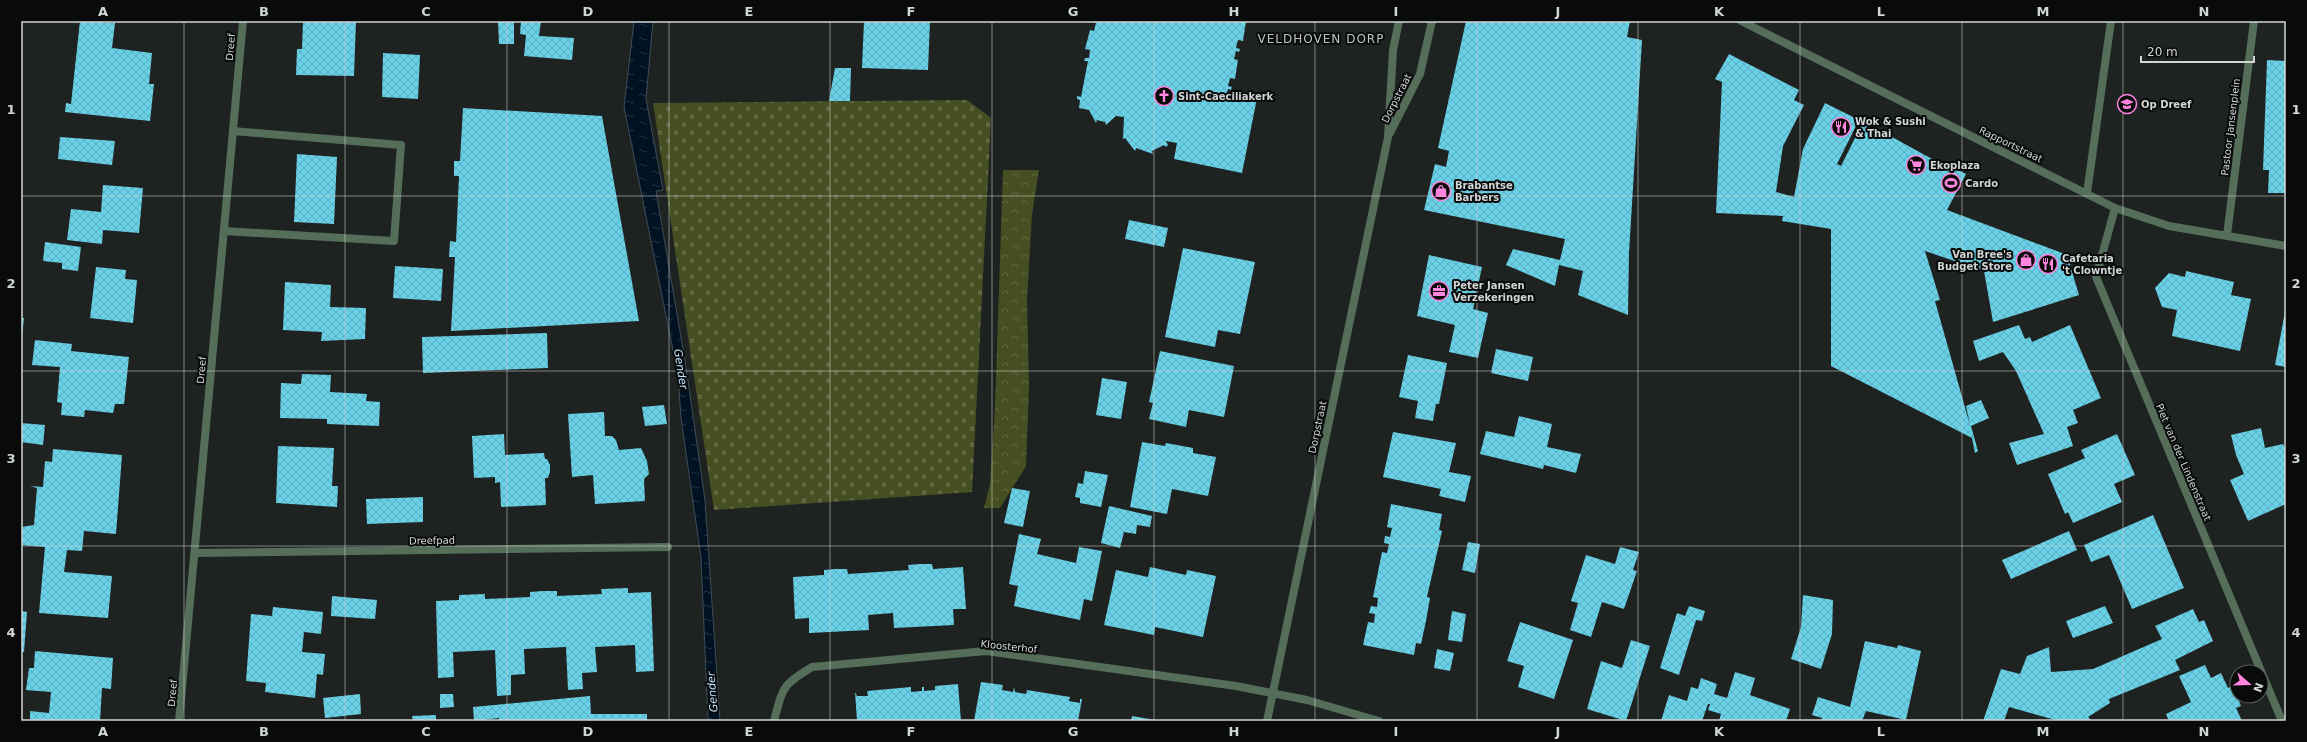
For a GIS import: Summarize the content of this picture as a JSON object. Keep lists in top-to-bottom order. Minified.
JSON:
{"streets":{"street":["Dreef","Dorpstraat","Pastoor Jansenplein","Rapportstraat","Piet van der Lindenstraat","Dreefpad","Kloosterhof"]},"crossings":[["Dreef","Dreefpad"],["Dorpstraat","Kloosterhof"],["Pastoor Jansenplein","Rapportstraat"],["Rapportstraat","Piet van der Lindenstraat"]],"districts":["VELDHOVEN DORP"],"water":["Gender"],"places":{"church":["Sint-Caeciliakerk"],"school or university":["Op Dreef"],"restaurant":["Wok & Sushi & Thai","Cafetaria 't Clowntje"],"supermarket":["Ekoplaza"],"sports":["Cardo"],"shop":["Brabantse Barbers","Van Bree's Budget Store"],"office":["Peter Jansen Verzekeringen"]},"scale_bar":"20 m","north":"right","grid":{"columns":["A","B","C","D","E","F","G","H","I","J","K","L","M","N"],"rows":["1","2","3","4"]}}
